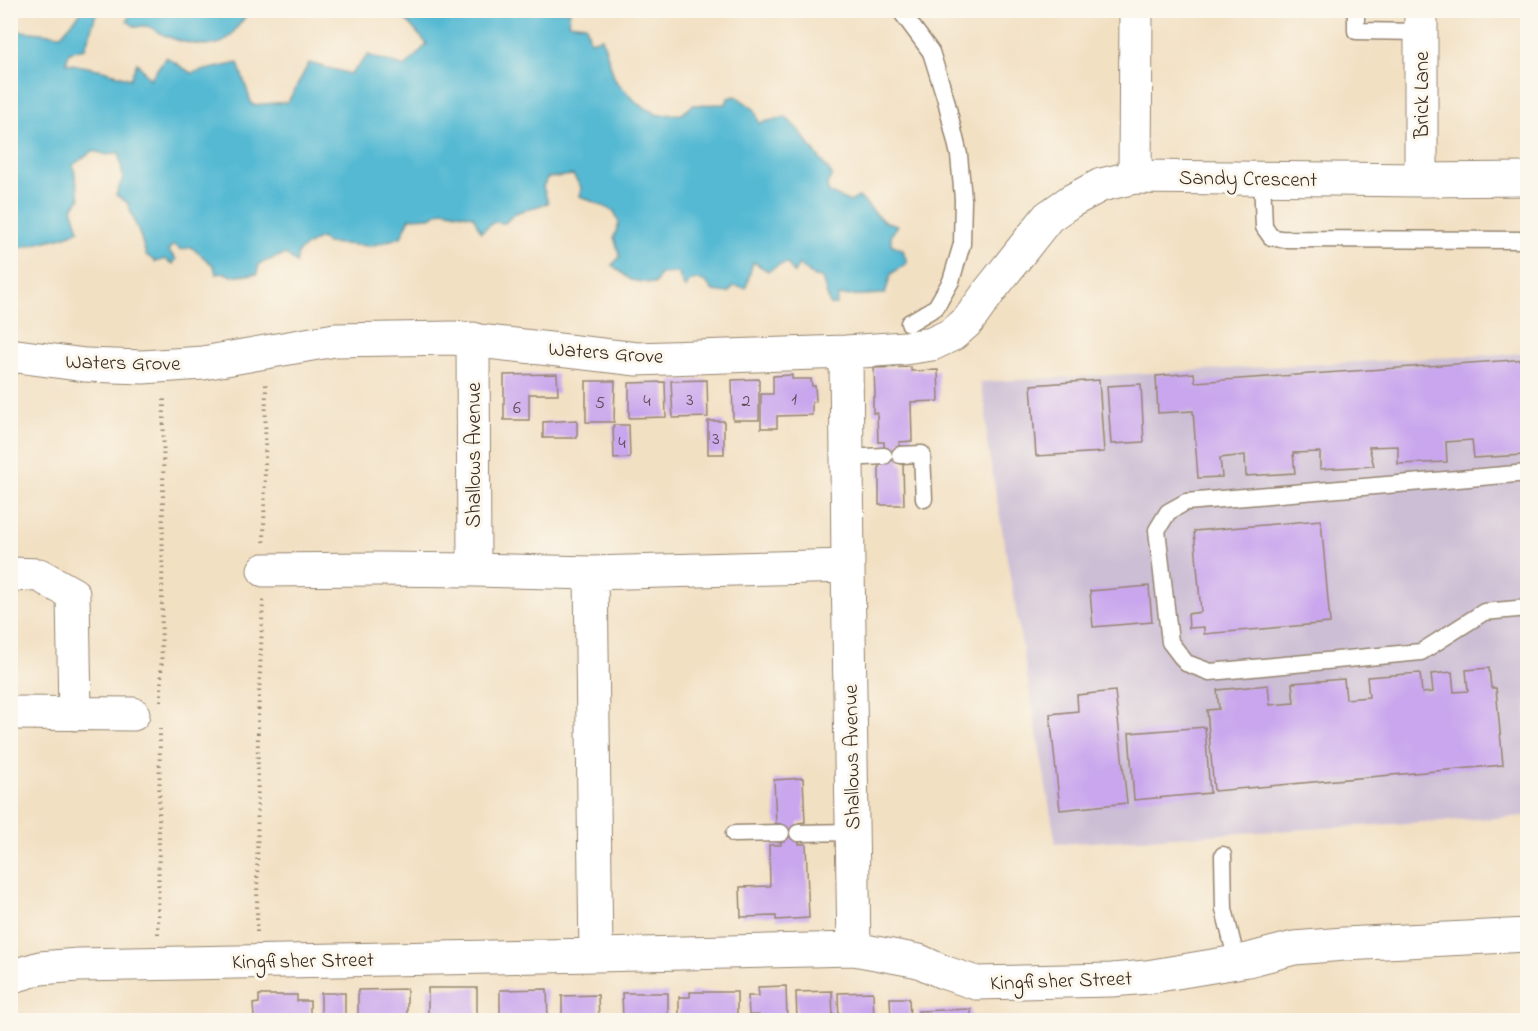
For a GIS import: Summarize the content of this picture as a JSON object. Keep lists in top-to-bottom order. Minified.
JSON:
{"streets":{"street":["Brick Lane","Sandy Crescent","Waters Grove","Shallows Avenue","Kingfisher Street"]},"crossings":[["Brick Lane","Sandy Crescent"],["Sandy Crescent","Waters Grove"],["Waters Grove","Shallows Avenue"],["Shallows Avenue","Kingfisher Street"]],"house_numbers":["1","3","4","2","5","6","3","4"]}
